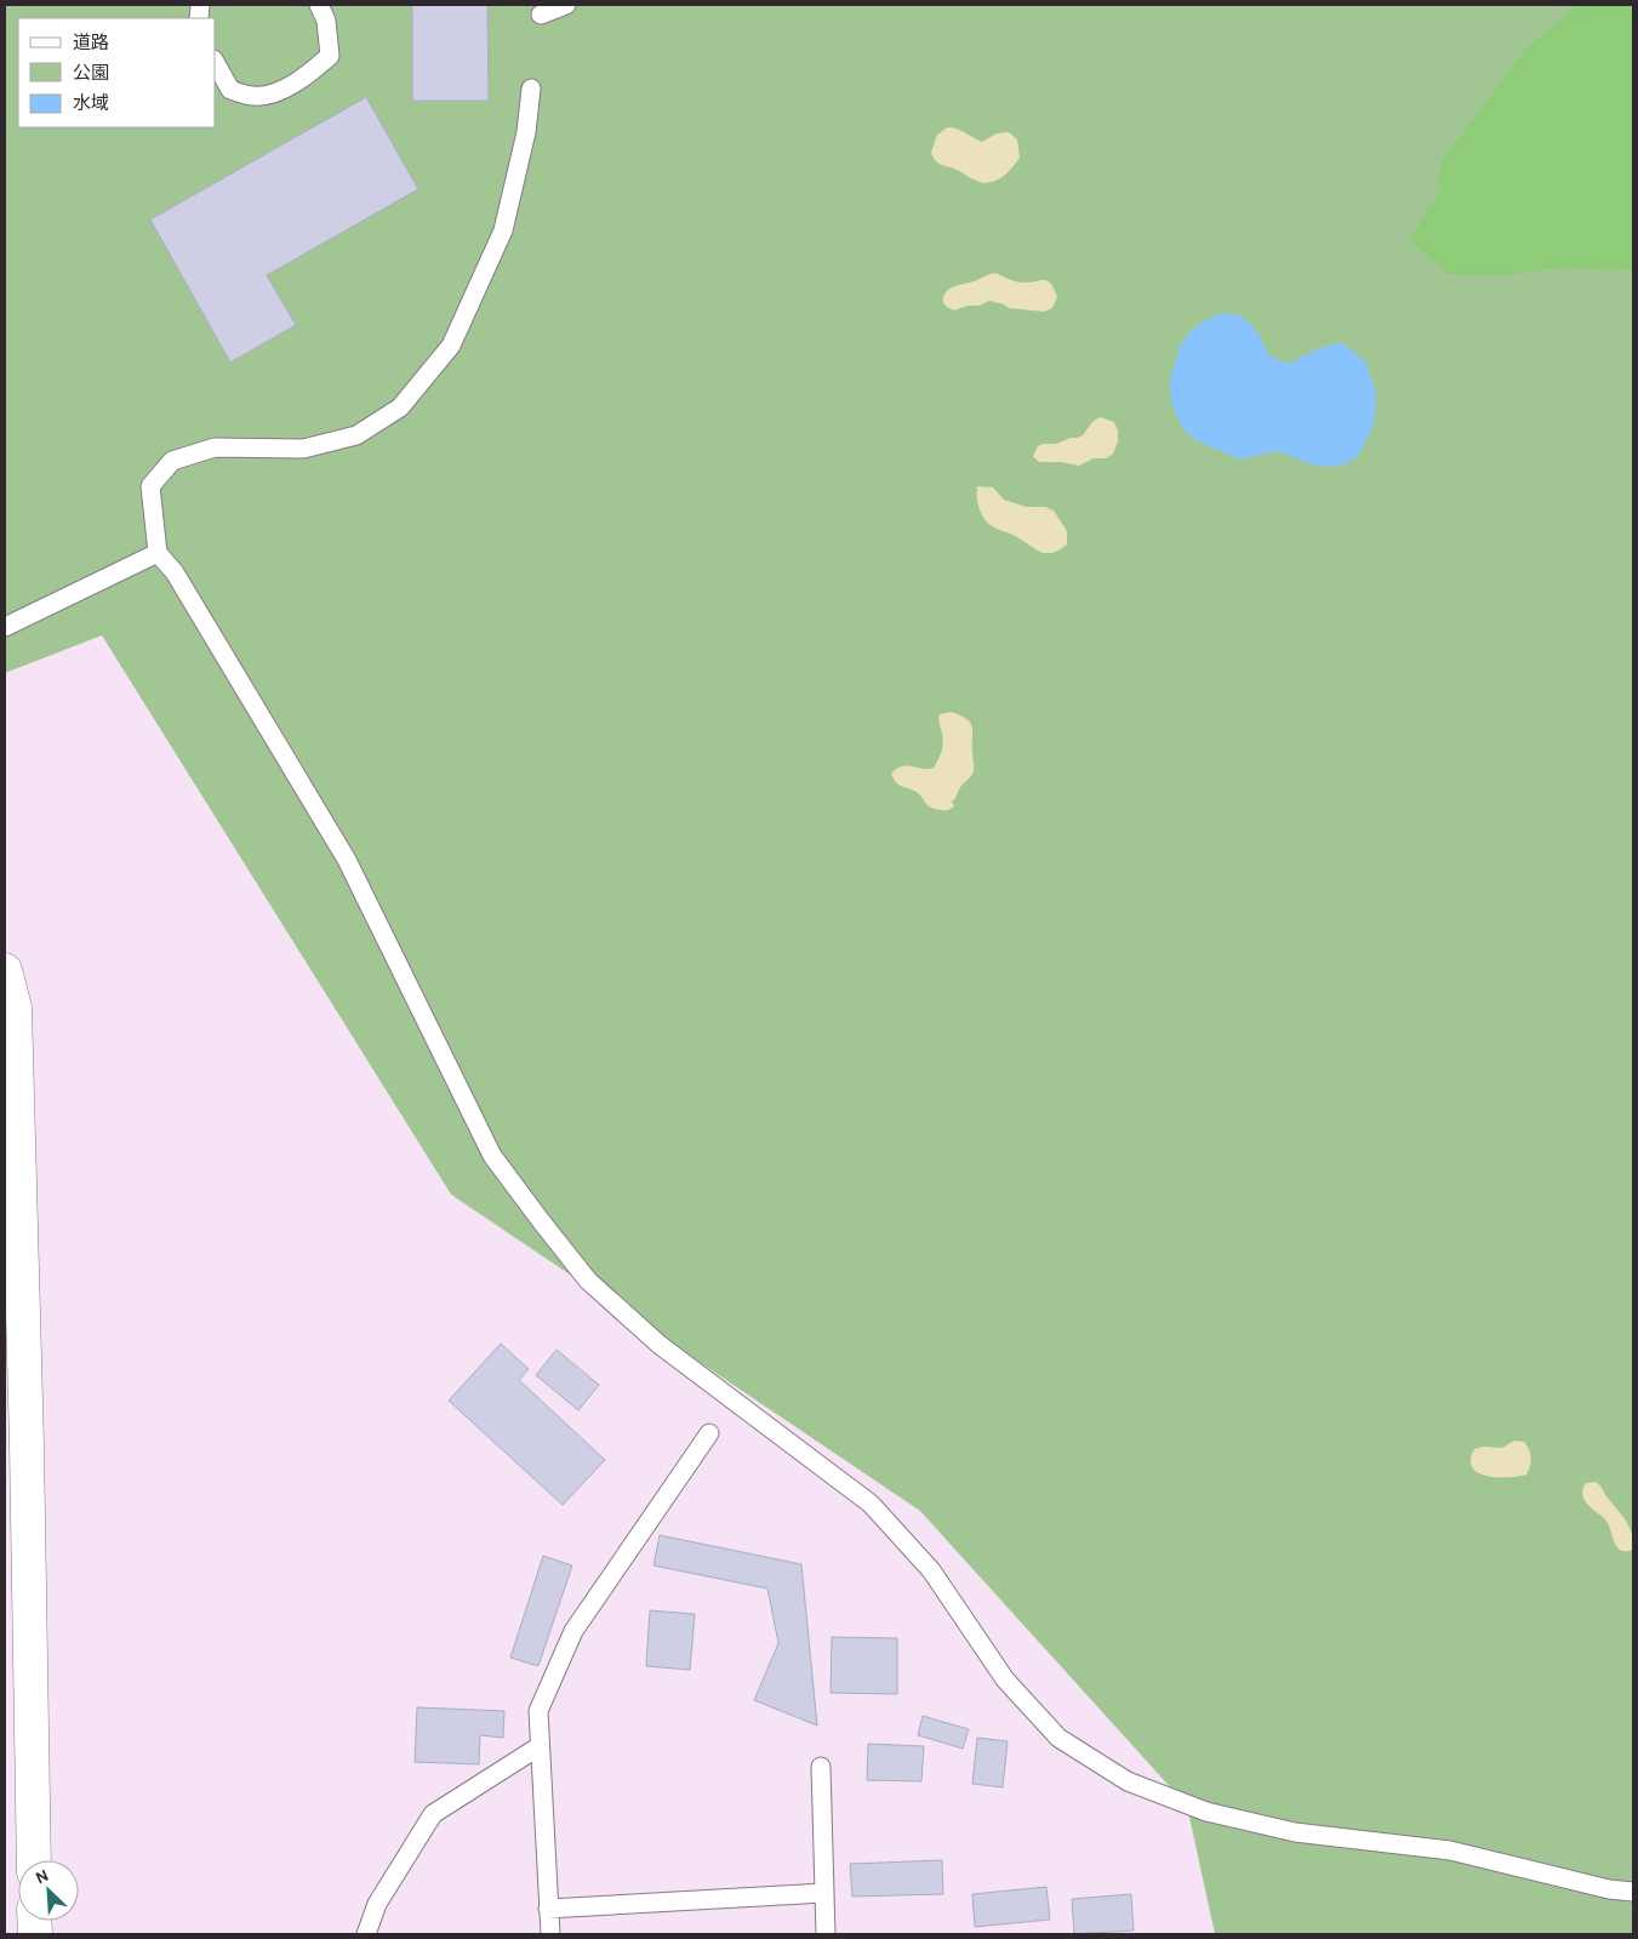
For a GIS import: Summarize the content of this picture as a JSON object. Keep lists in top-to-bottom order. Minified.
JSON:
{"legend":["道路","公園","水域"],"north":"top left"}
